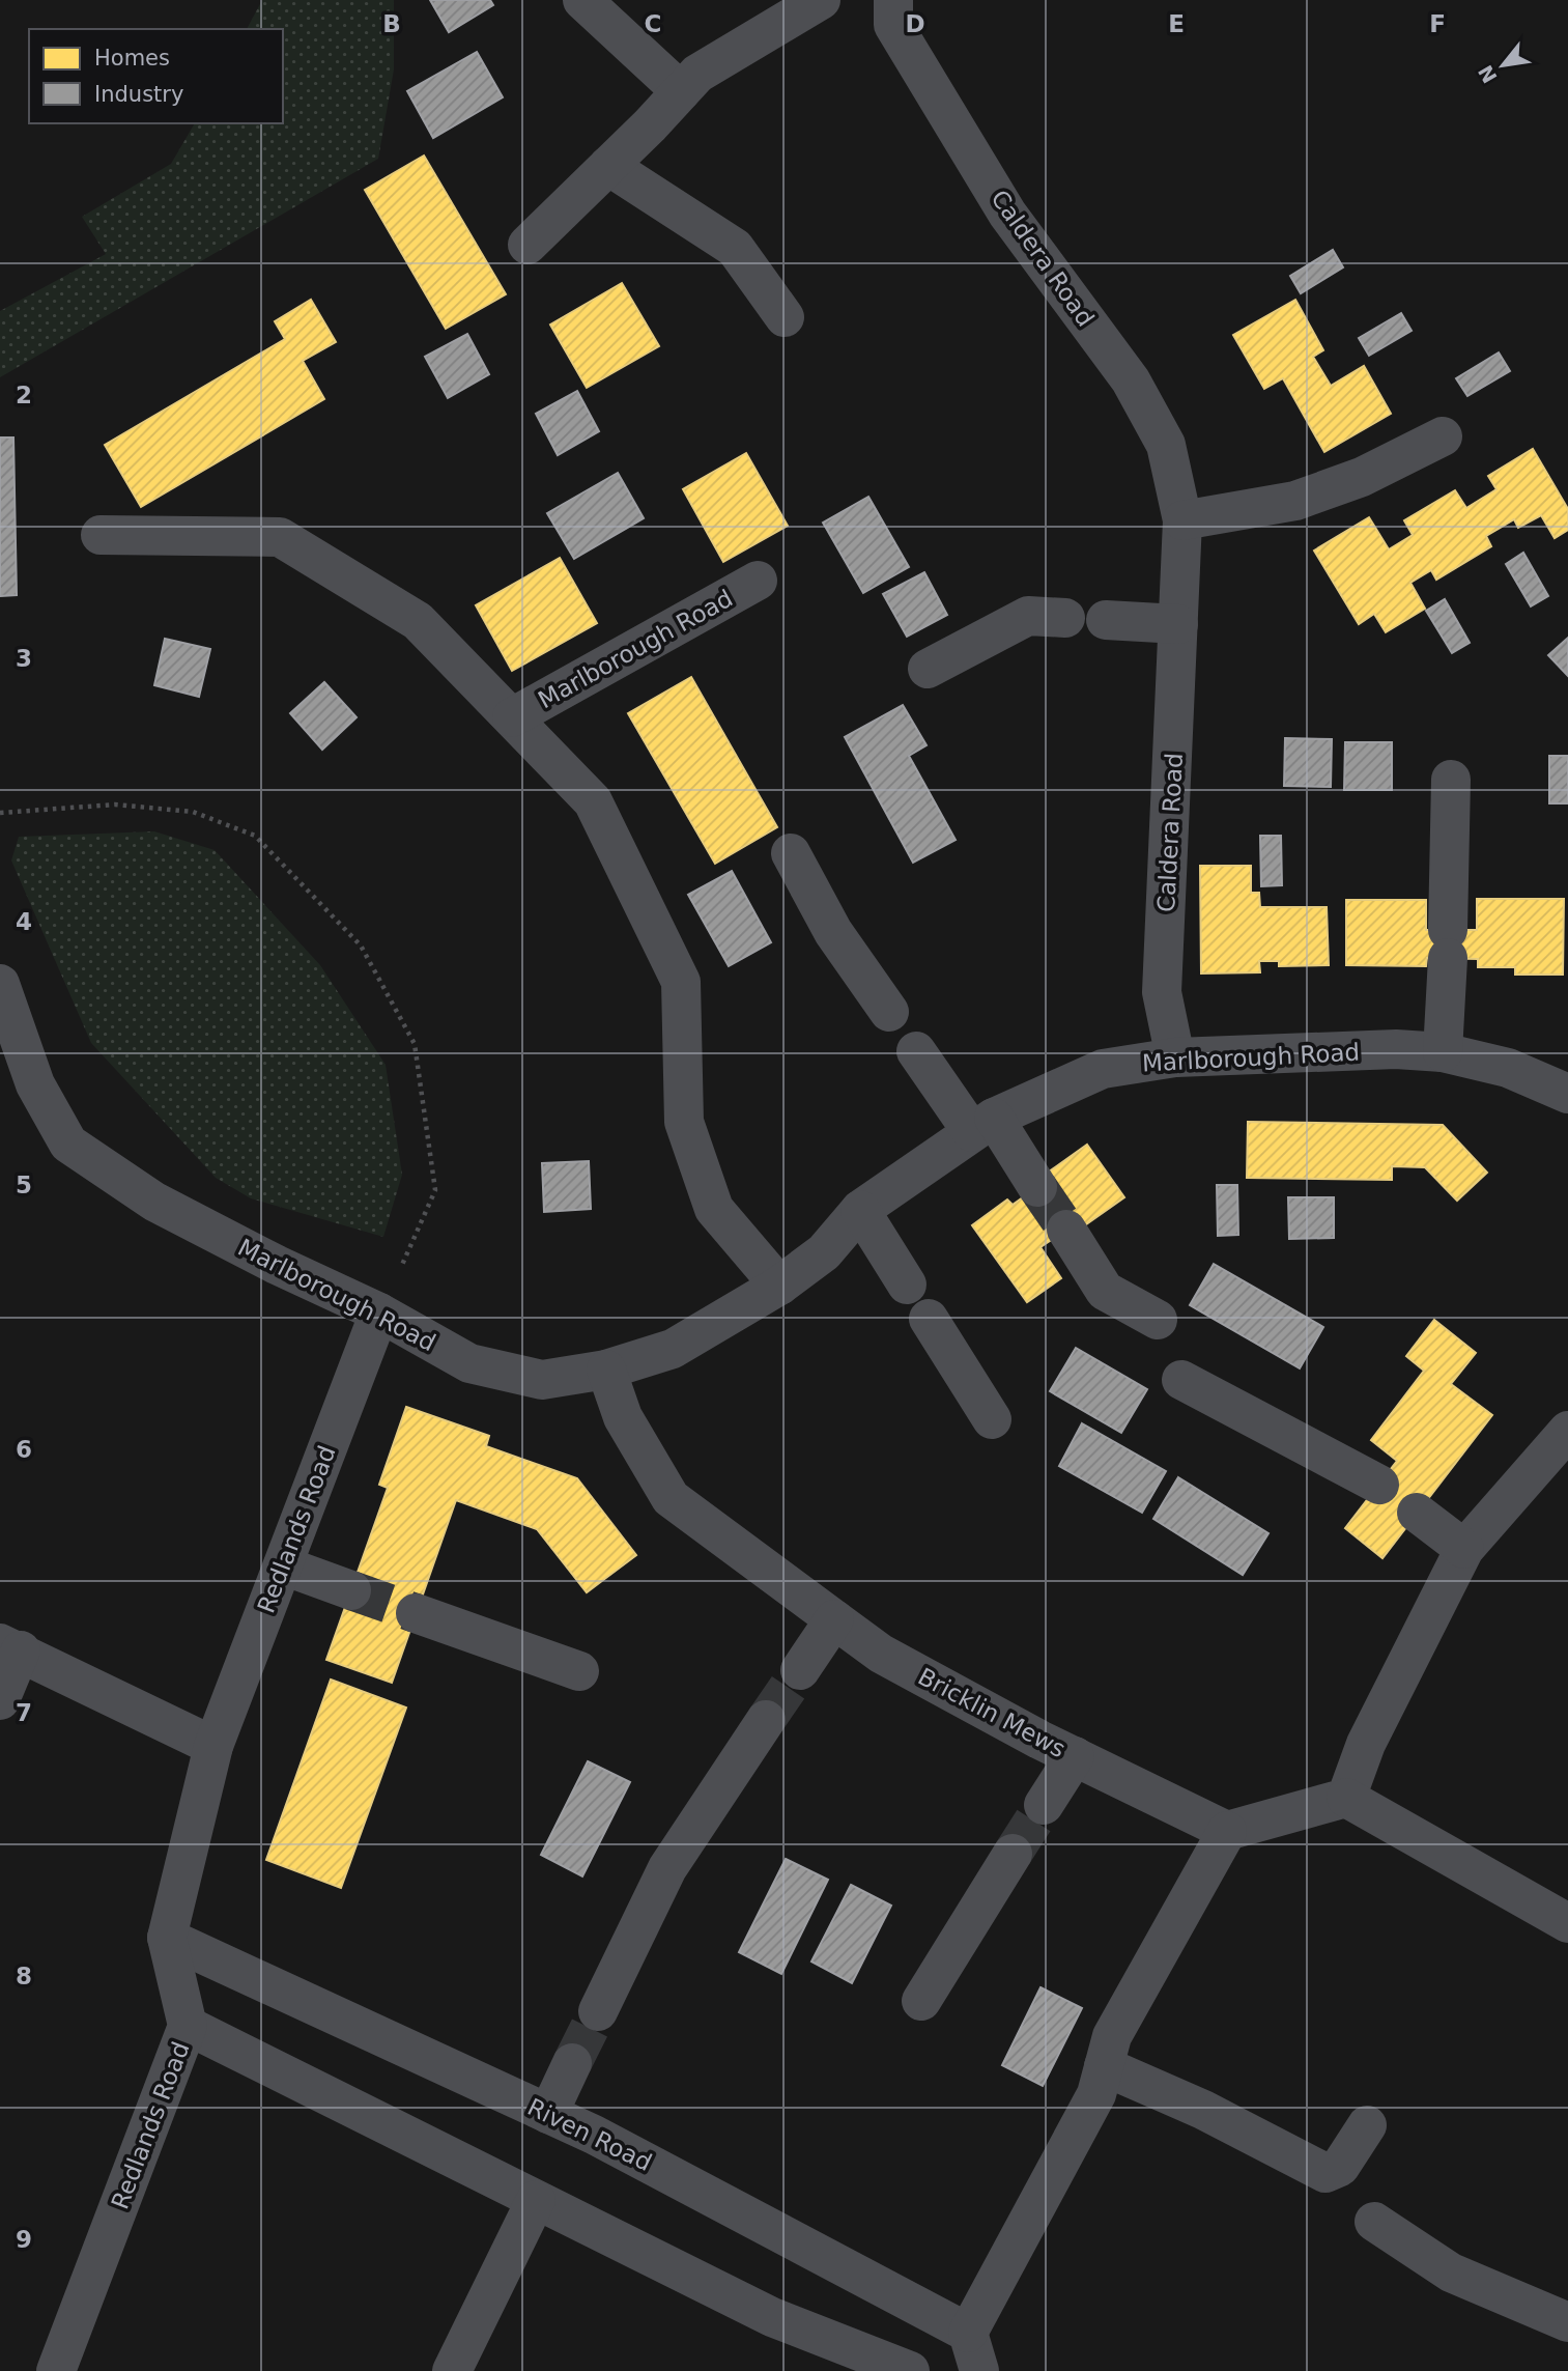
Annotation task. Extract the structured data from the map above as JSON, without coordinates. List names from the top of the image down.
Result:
{
  "streets": {
    "street": [
      "Caldera Road",
      "Marlborough Road",
      "Redlands Road",
      "Bricklin Mews",
      "Riven Road"
    ]
  },
  "crossings": [
    ["Caldera Road", "Marlborough Road"],
    ["Marlborough Road", "Redlands Road"],
    ["Marlborough Road", "Bricklin Mews"],
    ["Redlands Road", "Riven Road"]
  ],
  "legend": ["Homes", "Industry"],
  "north": "bottom left",
  "grid": {
    "columns": [
      "B",
      "C",
      "D",
      "E",
      "F"
    ],
    "rows": [
      "2",
      "3",
      "4",
      "5",
      "6",
      "7",
      "8",
      "9"
    ]
  }
}
